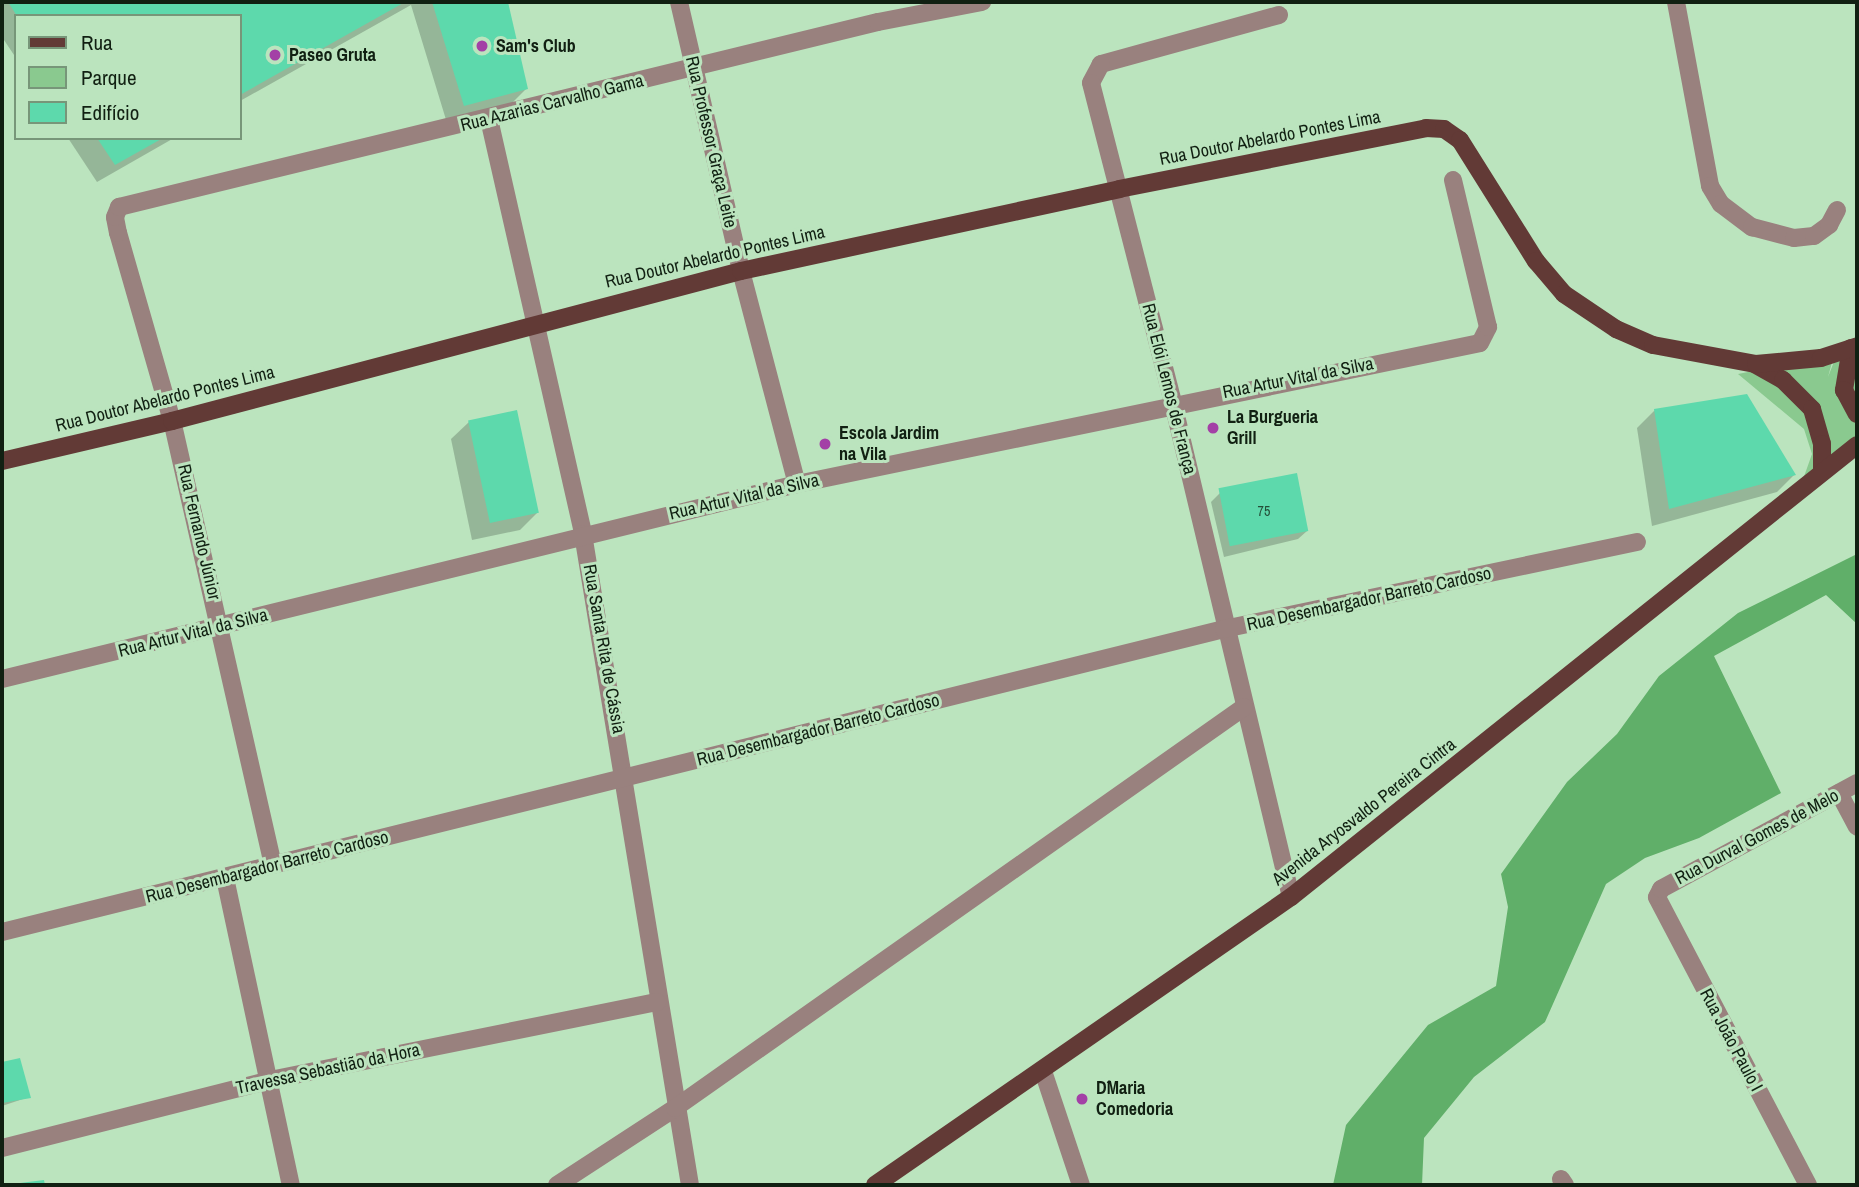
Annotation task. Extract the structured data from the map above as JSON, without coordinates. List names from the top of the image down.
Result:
{
  "streets": {
    "main road": ["Rua Doutor Abelardo Pontes Lima", "Avenida Aryosvaldo Pereira Cintra"],
    "street": [
      "Rua Azarias Carvalho Gama",
      "Rua Professor Graça Leite",
      "Rua Artur Vital da Silva",
      "Rua Elói Lemos de França",
      "Rua Fernando Júnior",
      "Rua Desembargador Barreto Cardoso",
      "Rua Santa Rita de Cássia",
      "Rua Durval Gomes de Melo",
      "Rua João Paulo I",
      "Travessa Sebastião da Hora"
    ]
  },
  "crossings": [
    ["Rua Azarias Carvalho Gama", "Rua Professor Graça Leite"],
    ["Rua Azarias Carvalho Gama", "Rua Fernando Júnior"],
    ["Rua Azarias Carvalho Gama", "Rua Santa Rita de Cássia"],
    ["Rua Doutor Abelardo Pontes Lima", "Rua Professor Graça Leite"],
    ["Rua Doutor Abelardo Pontes Lima", "Rua Elói Lemos de França"],
    ["Rua Doutor Abelardo Pontes Lima", "Rua Fernando Júnior"],
    ["Rua Doutor Abelardo Pontes Lima", "Rua Santa Rita de Cássia"],
    ["Rua Professor Graça Leite", "Rua Artur Vital da Silva"],
    ["Rua Artur Vital da Silva", "Rua Elói Lemos de França"],
    ["Rua Artur Vital da Silva", "Rua Fernando Júnior"],
    ["Rua Artur Vital da Silva", "Rua Santa Rita de Cássia"],
    ["Rua Elói Lemos de França", "Rua Desembargador Barreto Cardoso"],
    ["Rua Elói Lemos de França", "Avenida Aryosvaldo Pereira Cintra"],
    ["Rua Fernando Júnior", "Rua Desembargador Barreto Cardoso"],
    ["Rua Desembargador Barreto Cardoso", "Rua Santa Rita de Cássia"],
    ["Rua Santa Rita de Cássia", "Travessa Sebastião da Hora"],
    ["Rua Durval Gomes de Melo", "Rua João Paulo I"]
  ],
  "places": [
    "Sam's Club",
    "Paseo Gruta",
    "La Burgueria Grill",
    "Escola Jardim na Vila",
    "D´Maria Comedoria"
  ],
  "house_numbers": ["75"],
  "legend": ["Rua", "Parque", "Edifício"]
}
